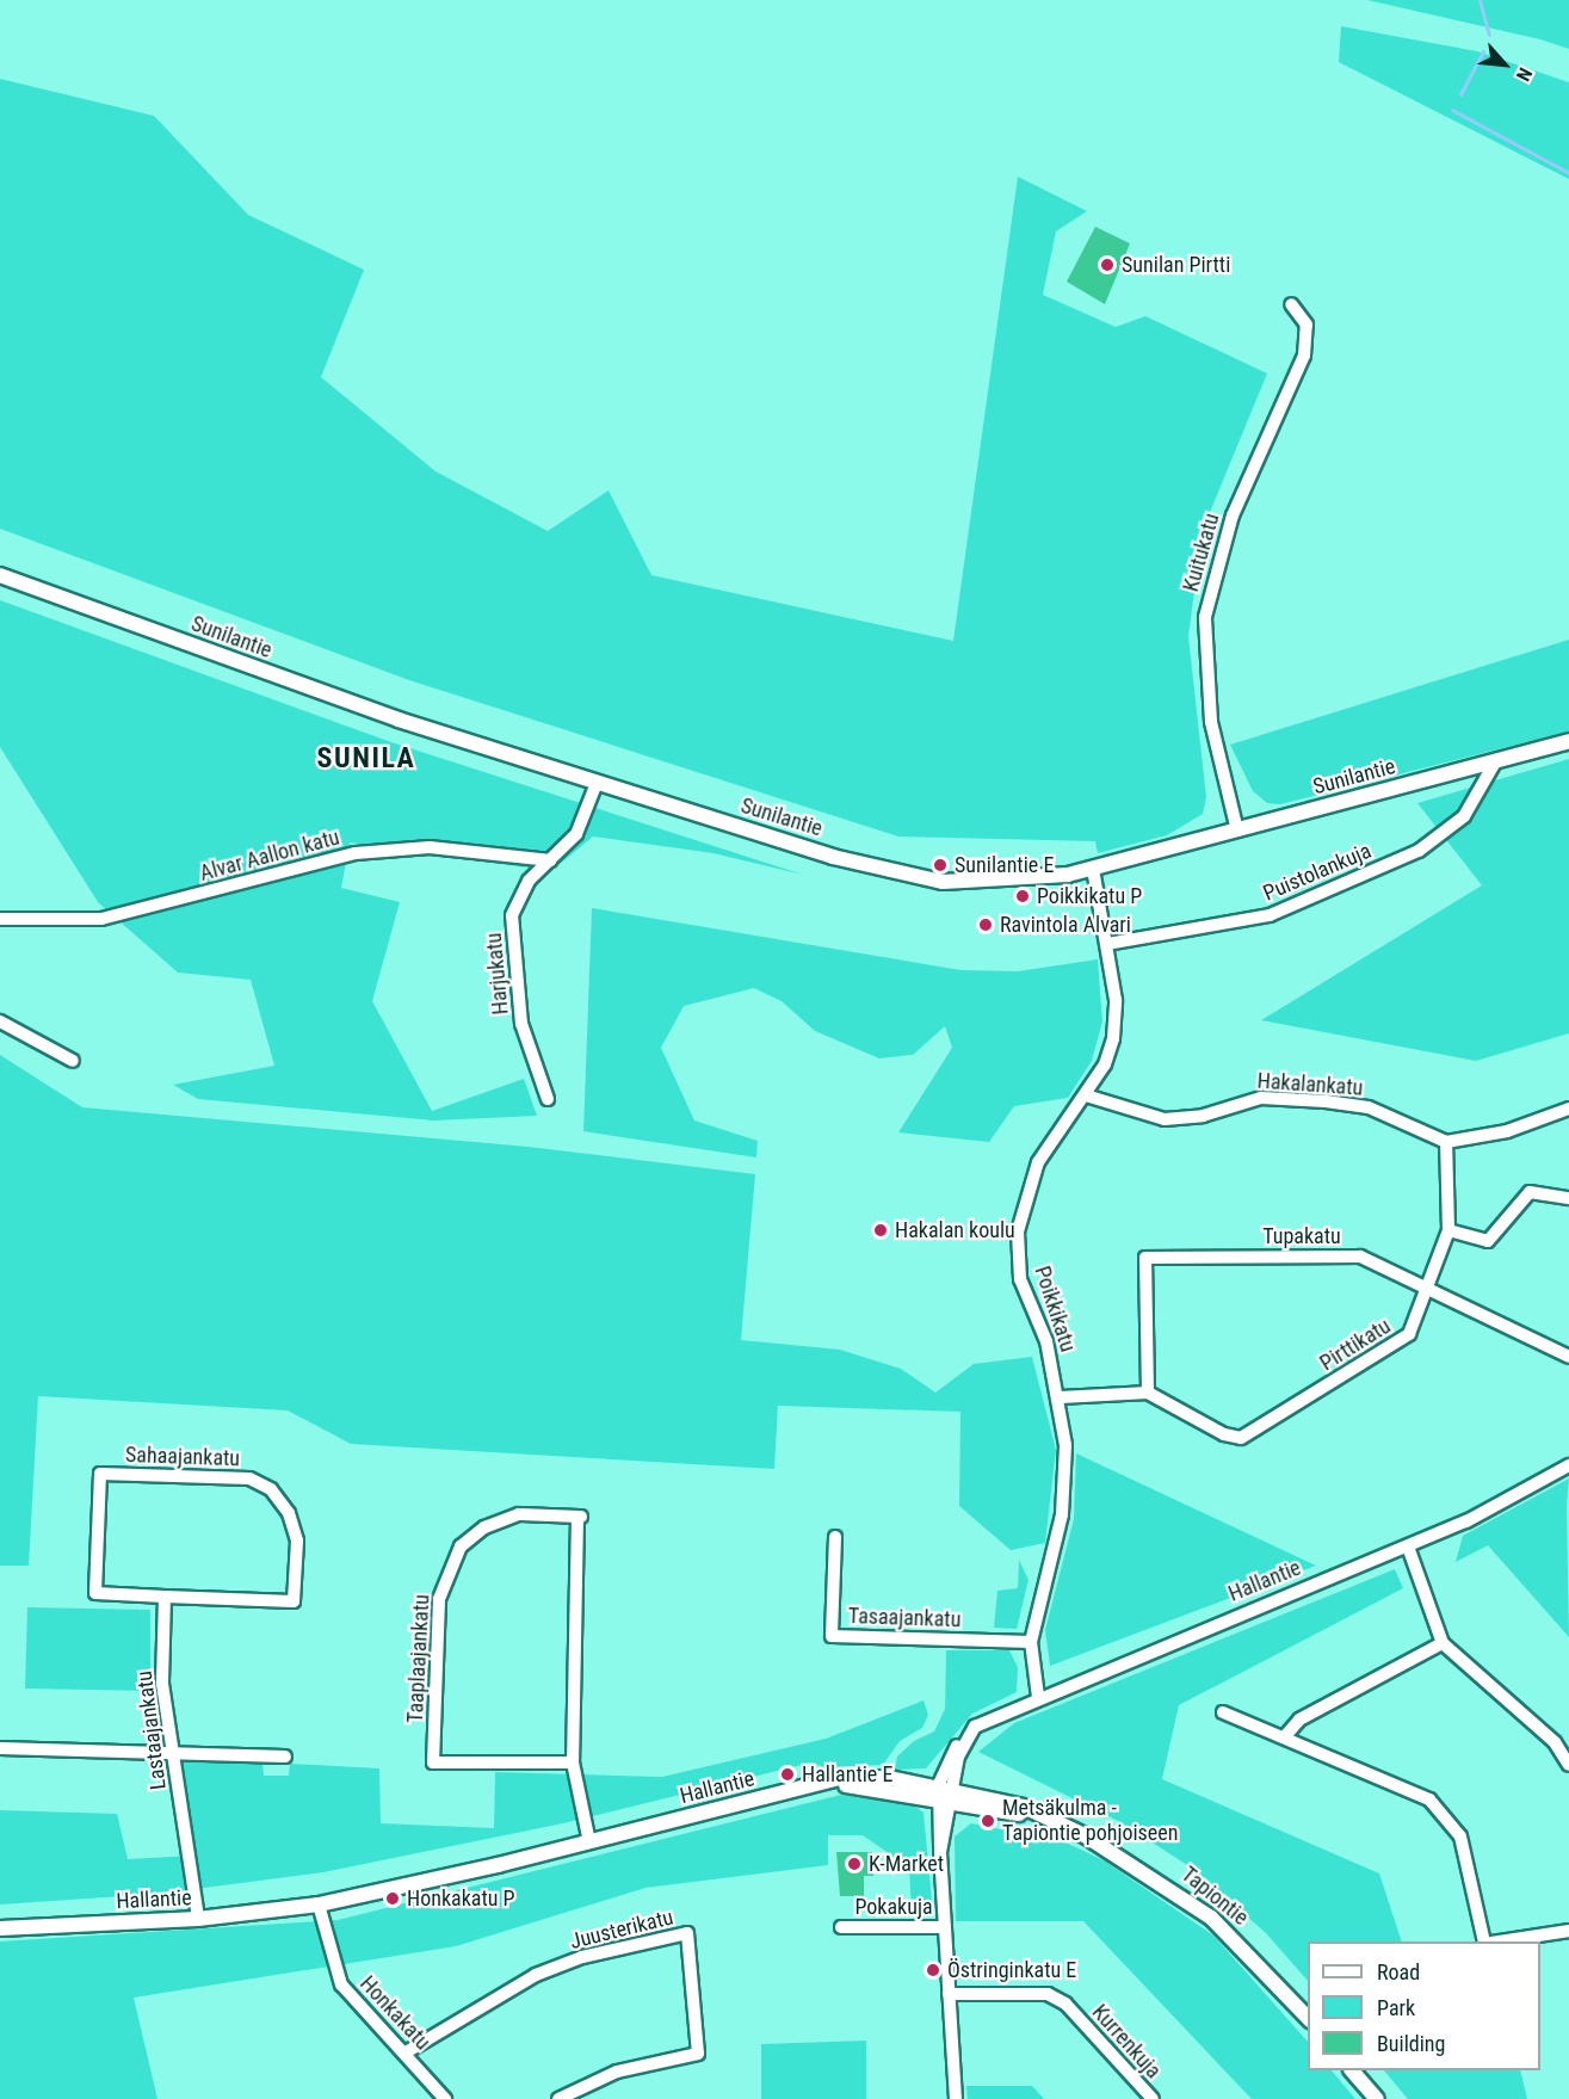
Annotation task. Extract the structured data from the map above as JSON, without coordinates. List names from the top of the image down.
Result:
{
  "streets": {
    "street": [
      "Kuitukatu",
      "Sunilantie",
      "Alvar Aallon katu",
      "Puistolankuja",
      "Harjukatu",
      "Hakalankatu",
      "Tupakatu",
      "Poikkikatu",
      "Pirttikatu",
      "Sahaajankatu",
      "Hallantie",
      "Tasaajankatu",
      "Taaplaajankatu",
      "Lastaajankatu",
      "Tapiontie",
      "Pokakuja",
      "Juusterikatu",
      "Honkakatu",
      "Kurrenkuja"
    ]
  },
  "crossings": [
    ["Kuitukatu", "Sunilantie"],
    ["Sunilantie", "Puistolankuja"],
    ["Sunilantie", "Harjukatu"],
    ["Sunilantie", "Poikkikatu"],
    ["Alvar Aallon katu", "Harjukatu"],
    ["Puistolankuja", "Poikkikatu"],
    ["Hakalankatu", "Poikkikatu"],
    ["Hakalankatu", "Pirttikatu"],
    ["Tupakatu", "Pirttikatu"],
    ["Poikkikatu", "Hallantie"],
    ["Poikkikatu", "Tasaajankatu"],
    ["Sahaajankatu", "Lastaajankatu"],
    ["Hallantie", "Taaplaajankatu"],
    ["Hallantie", "Lastaajankatu"],
    ["Hallantie", "Tapiontie"],
    ["Hallantie", "Pokakuja"],
    ["Hallantie", "Honkakatu"],
    ["Hallantie", "Kurrenkuja"],
    ["Juusterikatu", "Honkakatu"]
  ],
  "districts": ["SUNILA"],
  "places": [
    "Sunilan Pirtti",
    "Sunilantie E",
    "Poikkikatu P",
    "Ravintola Alvari",
    "Hakalan koulu",
    "Hallantie E",
    "Metsäkulma - Tapiontie pohjoiseen",
    "K-Market",
    "Honkakatu P",
    "Östringinkatu E"
  ],
  "legend": ["Road", "Park", "Building"],
  "north": "bottom right"
}
